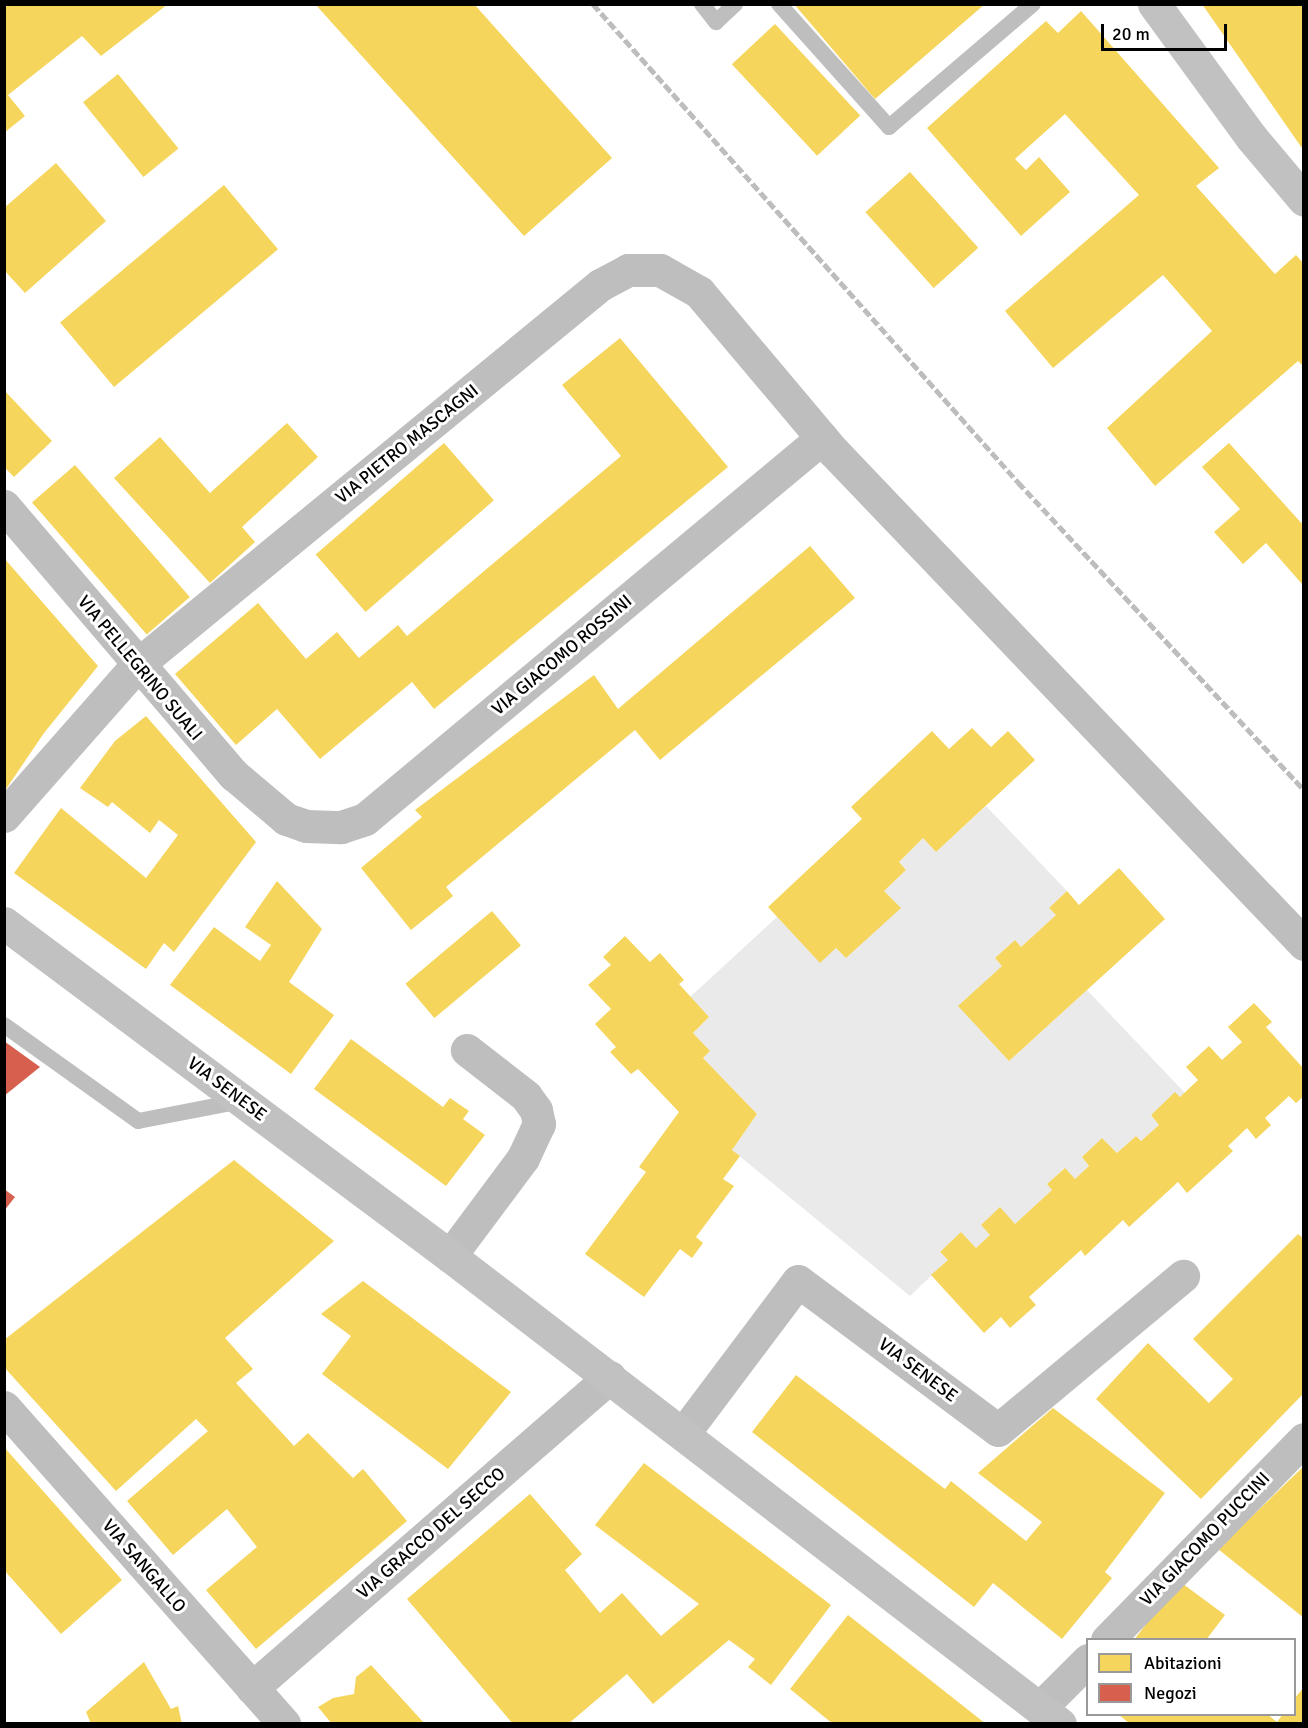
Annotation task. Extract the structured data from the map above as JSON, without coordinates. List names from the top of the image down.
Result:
{
  "streets": {
    "main road": ["VIA SENESE"],
    "street": [
      "VIA PIETRO MASCAGNI",
      "VIA GIACOMO ROSSINI",
      "VIA PELLEGRINO SUALI",
      "VIA GRACCO DEL SECCO",
      "VIA GIACOMO PUCCINI",
      "VIA SANGALLO"
    ]
  },
  "crossings": [
    ["VIA PIETRO MASCAGNI", "VIA GIACOMO ROSSINI"],
    ["VIA PIETRO MASCAGNI", "VIA PELLEGRINO SUALI"],
    ["VIA GIACOMO ROSSINI", "VIA PELLEGRINO SUALI"],
    ["VIA SENESE", "VIA GRACCO DEL SECCO"],
    ["VIA GRACCO DEL SECCO", "VIA SANGALLO"]
  ],
  "legend": ["Abitazioni", "Negozi"],
  "scale_bar": "20 m"
}
